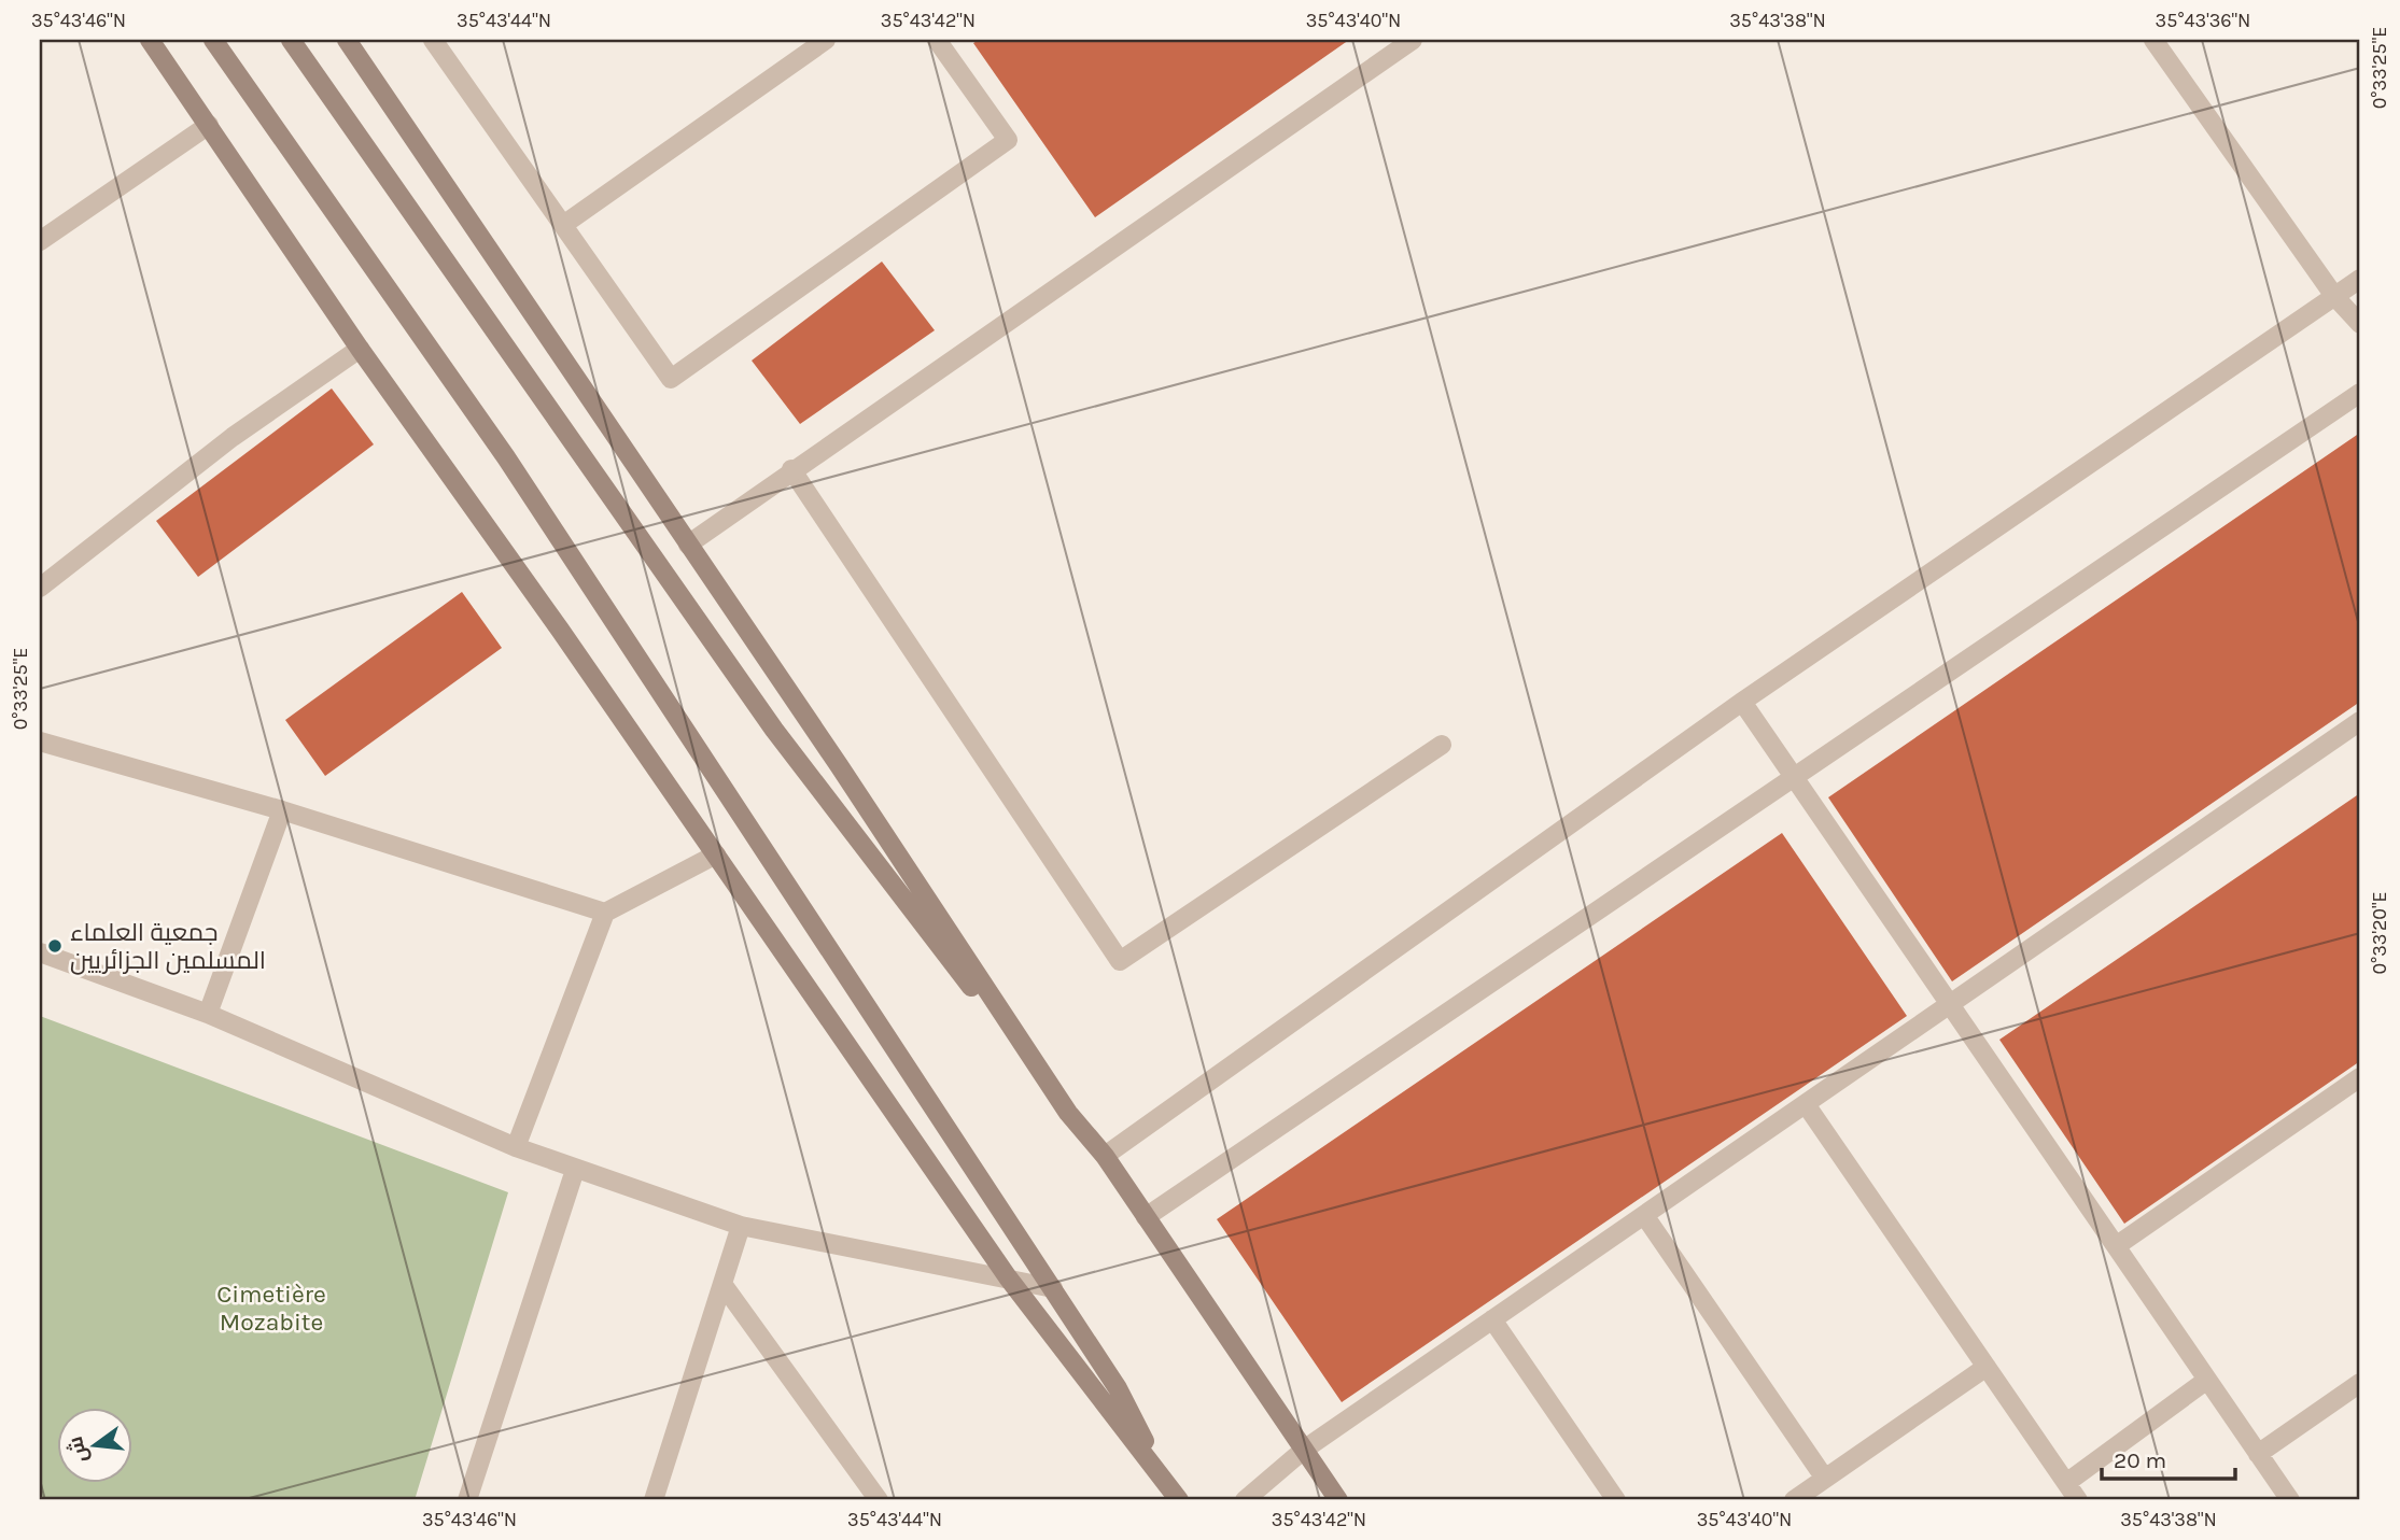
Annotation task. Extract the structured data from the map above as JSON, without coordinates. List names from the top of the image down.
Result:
{
  "parks": ["Cimetière Mozabite"],
  "places": ["جمعية العلماء المسلمين الجزائريين"],
  "scale_bar": "20 m",
  "north": "left",
  "coordinates": [
    "35°43'46\"N",
    "35°43'44\"N",
    "35°43'42\"N",
    "35°43'40\"N",
    "35°43'38\"N",
    "35°43'36\"N",
    "0°33'25\"E",
    "0°33'20\"E"
  ]
}
